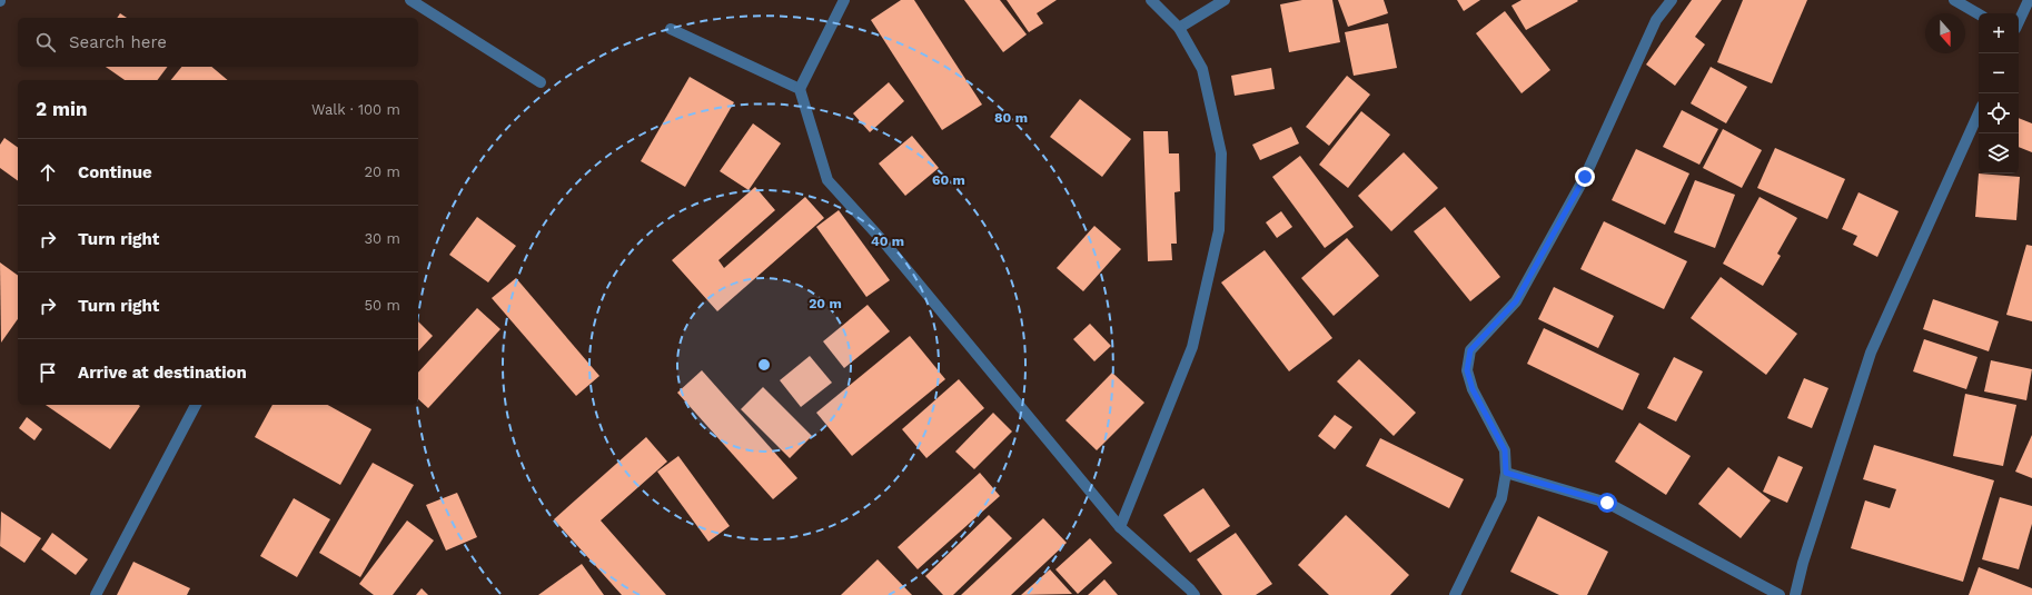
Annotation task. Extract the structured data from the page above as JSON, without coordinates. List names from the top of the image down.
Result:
{
  "north": "bottom",
  "page": {
    "map_buttons": ["+", "−"],
    "search": "Search here",
    "heading": ["2 min", "Walk · 100 m"],
    "list": [
      ["Continue", "20 m"],
      ["Turn right", "30 m"],
      ["Turn right", "50 m"],
      "Arrive at destination"
    ]
  },
  "rings": [
    "80 m",
    "60 m",
    "40 m",
    "20 m"
  ]
}
